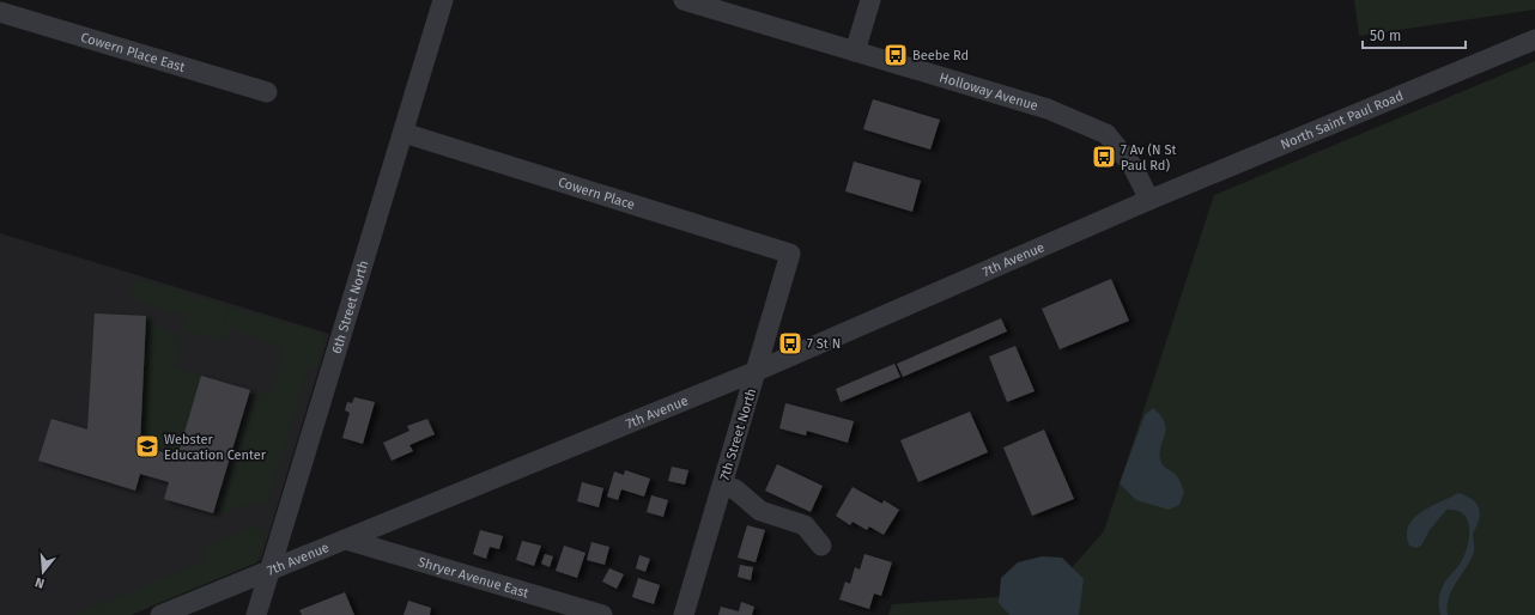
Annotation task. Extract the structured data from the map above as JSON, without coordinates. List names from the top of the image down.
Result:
{
  "streets": {
    "street": [
      "Cowern Place East",
      "Holloway Avenue",
      "North Saint Paul Road",
      "Cowern Place",
      "7th Avenue",
      "6th Street North",
      "7th Street North",
      "Shryer Avenue East"
    ]
  },
  "crossings": [
    ["Holloway Avenue", "North Saint Paul Road"],
    ["Holloway Avenue", "7th Avenue"],
    ["North Saint Paul Road", "7th Avenue"],
    ["Cowern Place", "6th Street North"],
    ["Cowern Place", "7th Street North"],
    ["7th Avenue", "6th Street North"],
    ["7th Avenue", "7th Street North"],
    ["7th Avenue", "Shryer Avenue East"]
  ],
  "places": {
    "bus stop": ["Beebe Rd", "7 Av (N St Paul Rd)", "7 St N"],
    "school or university": ["Webster Education Center"]
  },
  "scale_bar": "50 m",
  "north": "bottom"
}
